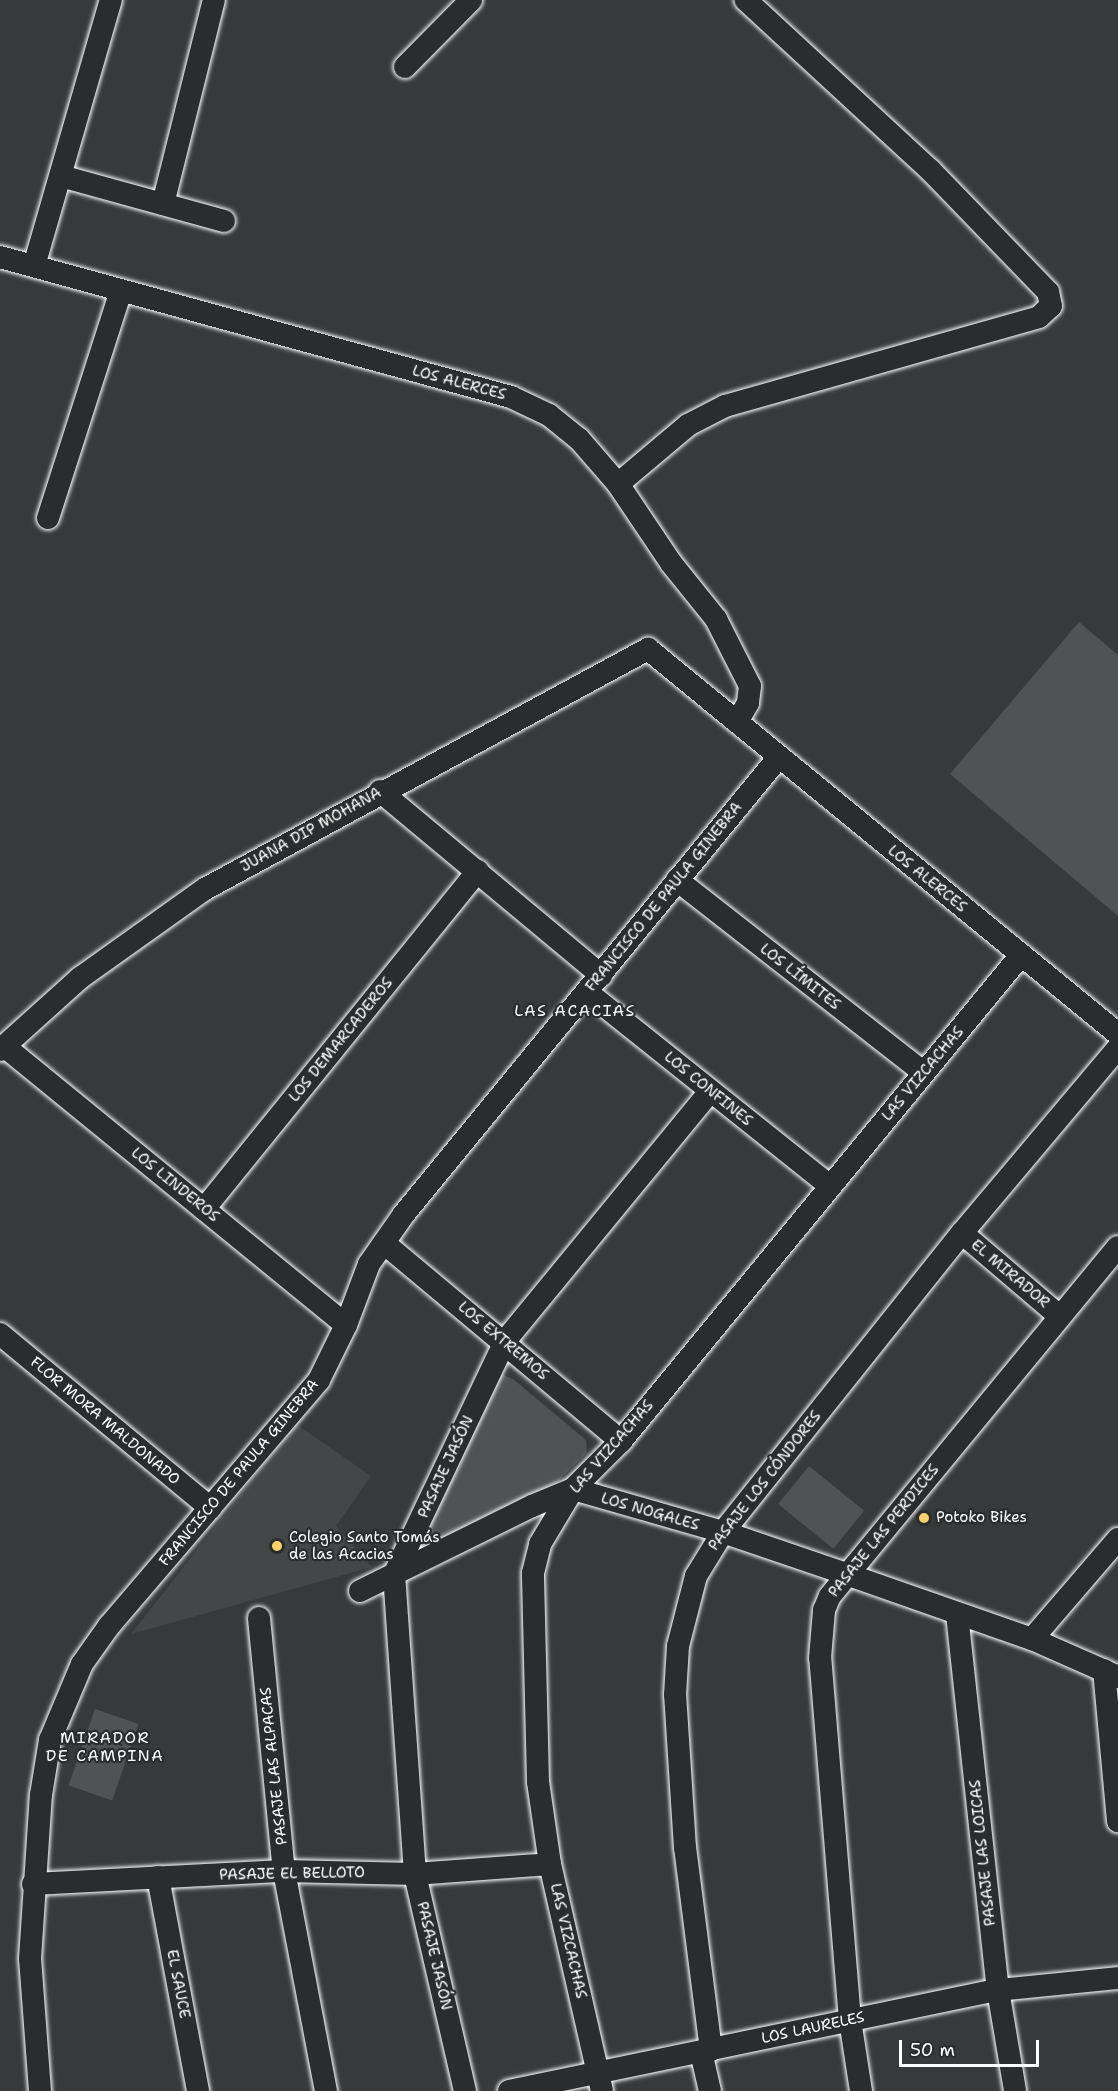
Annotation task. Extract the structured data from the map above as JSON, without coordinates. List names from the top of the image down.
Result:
{
  "streets": {
    "street": [
      "LOS ALERCES",
      "JUANA DIP MOHANA",
      "FRANCISCO DE PAULA GINEBRA",
      "LOS LÍMITES",
      "LOS DEMARCADEROS",
      "LAS VIZCACHAS",
      "LOS CONFINES",
      "LOS LINDEROS",
      "EL MIRADOR",
      "LOS EXTREMOS",
      "FLOR MORA MALDONADO",
      "PASAJE JASÓN",
      "PASAJE LOS CÓNDORES",
      "LOS NOGALES",
      "PASAJE LAS PERDICES",
      "PASAJE LAS ALPACAS",
      "PASAJE LAS LOICAS",
      "PASAJE EL BELLOTO",
      "EL SAUCE",
      "LOS LAURELES"
    ]
  },
  "crossings": [
    ["LOS ALERCES", "JUANA DIP MOHANA"],
    ["LOS ALERCES", "FRANCISCO DE PAULA GINEBRA"],
    ["LOS ALERCES", "LAS VIZCACHAS"],
    ["JUANA DIP MOHANA", "LOS CONFINES"],
    ["JUANA DIP MOHANA", "LOS LINDEROS"],
    ["FRANCISCO DE PAULA GINEBRA", "LOS LÍMITES"],
    ["FRANCISCO DE PAULA GINEBRA", "LOS CONFINES"],
    ["FRANCISCO DE PAULA GINEBRA", "LOS LINDEROS"],
    ["FRANCISCO DE PAULA GINEBRA", "LOS EXTREMOS"],
    ["FRANCISCO DE PAULA GINEBRA", "FLOR MORA MALDONADO"],
    ["FRANCISCO DE PAULA GINEBRA", "PASAJE EL BELLOTO"],
    ["LOS LÍMITES", "LAS VIZCACHAS"],
    ["LOS DEMARCADEROS", "LOS CONFINES"],
    ["LOS DEMARCADEROS", "LOS LINDEROS"],
    ["LAS VIZCACHAS", "LOS CONFINES"],
    ["LAS VIZCACHAS", "LOS EXTREMOS"],
    ["LAS VIZCACHAS", "LOS NOGALES"],
    ["LAS VIZCACHAS", "PASAJE EL BELLOTO"],
    ["LAS VIZCACHAS", "LOS LAURELES"],
    ["LOS CONFINES", "PASAJE JASÓN"],
    ["EL MIRADOR", "PASAJE LOS CÓNDORES"],
    ["EL MIRADOR", "PASAJE LAS PERDICES"],
    ["LOS EXTREMOS", "PASAJE JASÓN"],
    ["PASAJE JASÓN", "PASAJE EL BELLOTO"],
    ["PASAJE LOS CÓNDORES", "LOS NOGALES"],
    ["PASAJE LOS CÓNDORES", "LOS LAURELES"],
    ["LOS NOGALES", "PASAJE LAS PERDICES"],
    ["LOS NOGALES", "PASAJE LAS LOICAS"],
    ["PASAJE LAS PERDICES", "LOS LAURELES"],
    ["PASAJE LAS ALPACAS", "PASAJE EL BELLOTO"],
    ["PASAJE LAS LOICAS", "LOS LAURELES"],
    ["PASAJE EL BELLOTO", "EL SAUCE"]
  ],
  "districts": ["LAS ACACIAS", "MIRADOR DE CAMPINA"],
  "places": ["Potoko Bikes", "Colegio Santo Tomás de las Acacias"],
  "scale_bar": "50 m"
}
